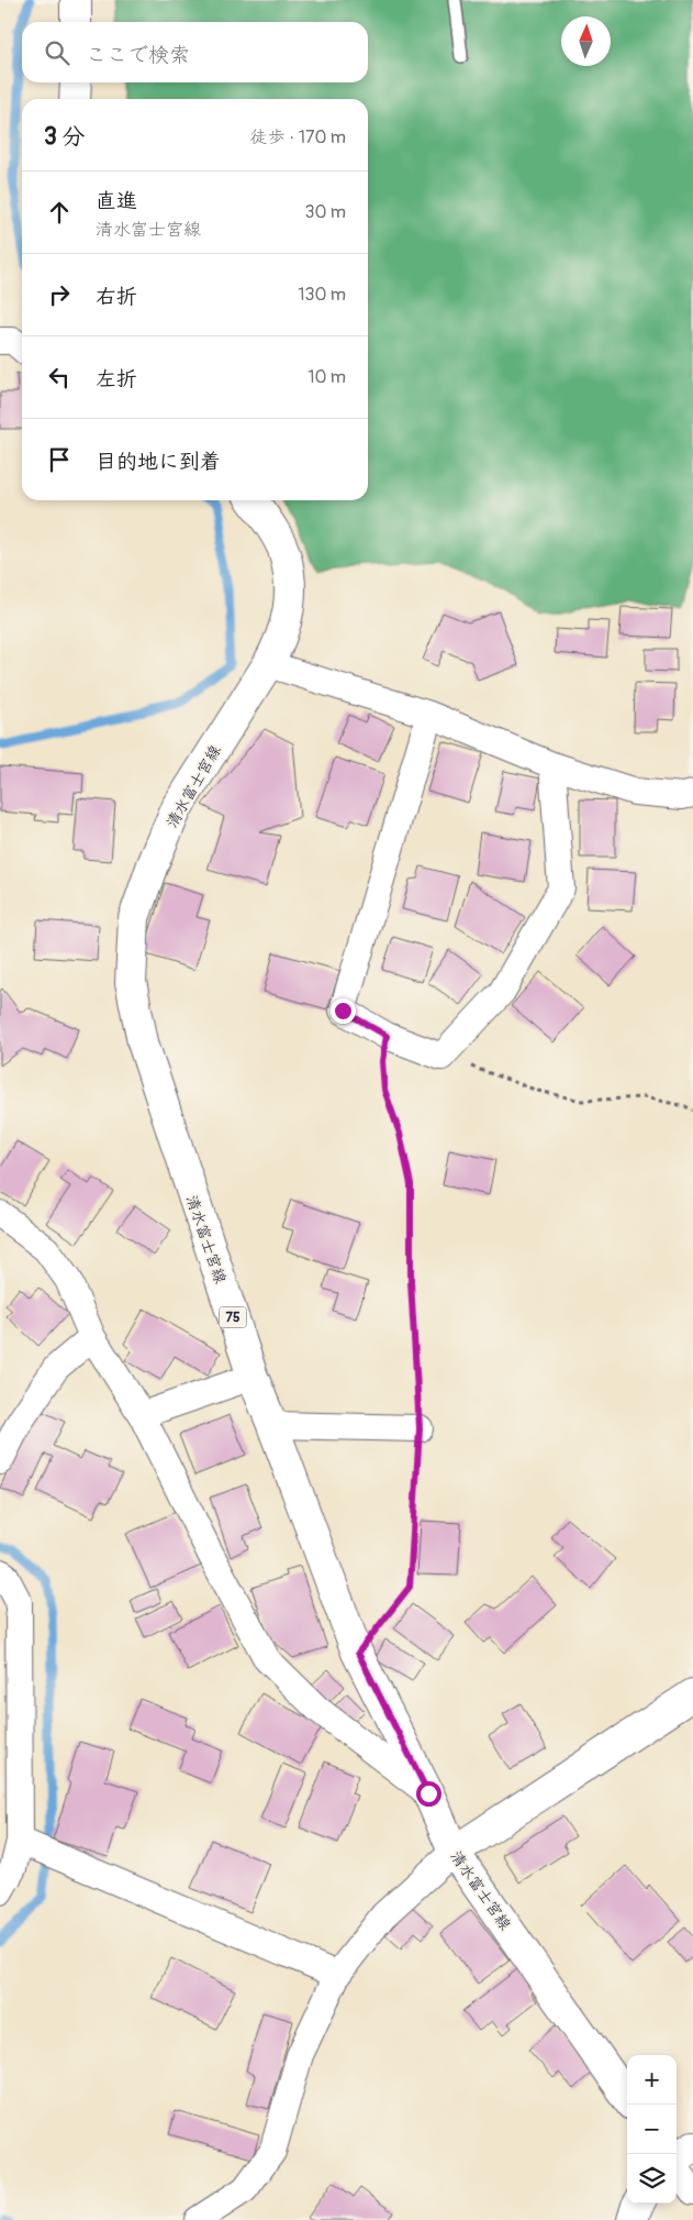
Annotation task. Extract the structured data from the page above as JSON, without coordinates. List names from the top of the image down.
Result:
{
  "streets": {
    "main road": ["清水富士宮線", "75"]
  },
  "north": "top",
  "page": {
    "search": "ここで検索",
    "heading": ["3 分", "徒歩 · 170 m"],
    "list": [
      ["直進", "清水富士宮線", "30 m"],
      ["右折", "130 m"],
      ["左折", "10 m"],
      "目的地に到着"
    ],
    "map_buttons": ["+", "−"]
  }
}
